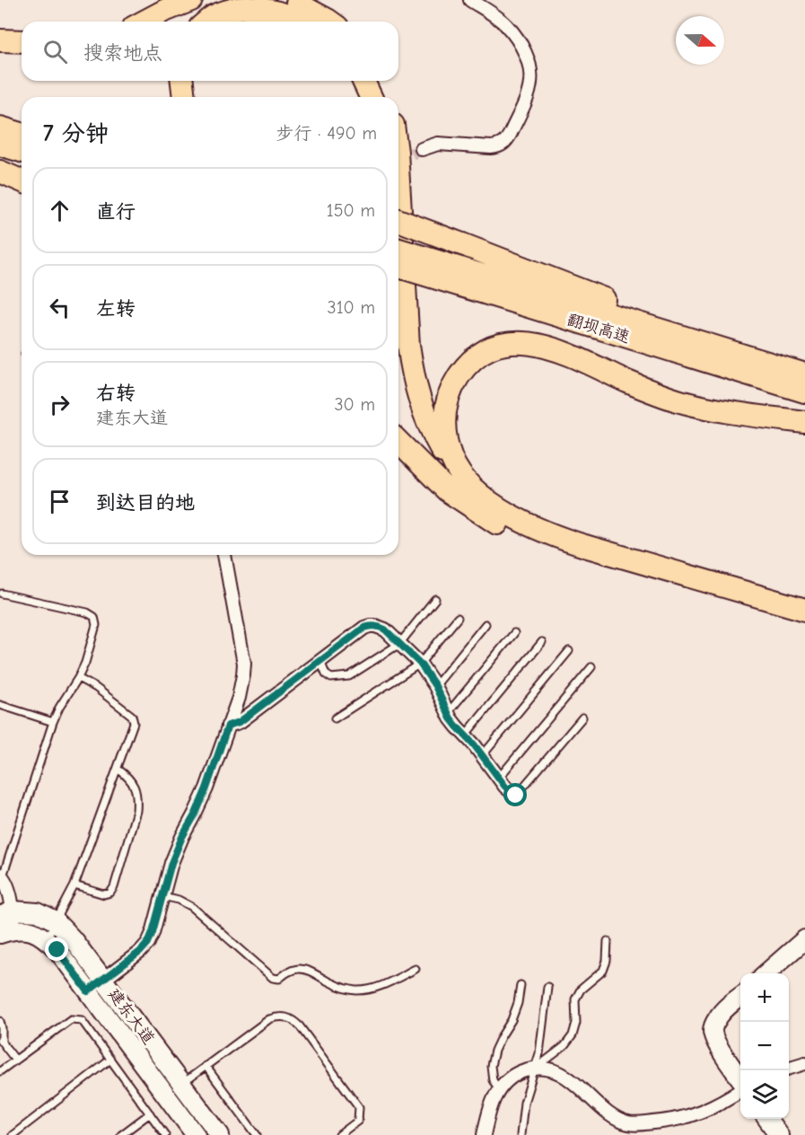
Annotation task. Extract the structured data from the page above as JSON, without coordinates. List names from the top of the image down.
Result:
{
  "streets": {
    "highway": ["翻坝高速"],
    "street": ["建东大道"]
  },
  "north": "right",
  "page": {
    "search": "搜索地点",
    "heading": ["7 分钟", "步行 · 490 m"],
    "list": [
      ["直行", "150 m"],
      ["左转", "310 m"],
      ["右转", "建东大道", "30 m"],
      "到达目的地"
    ],
    "map_buttons": ["+", "−"]
  }
}
